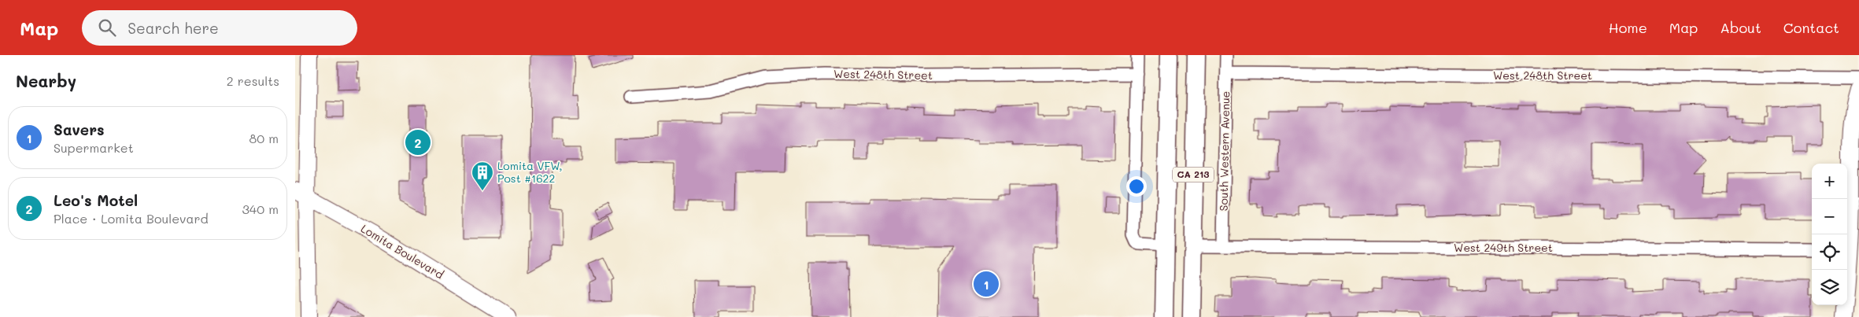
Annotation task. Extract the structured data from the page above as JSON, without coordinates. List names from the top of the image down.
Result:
{
  "streets": {
    "main road": ["CA 213"],
    "street": [
      "West 248th Street",
      "South Western Avenue",
      "West 249th Street",
      "Lomita Boulevard"
    ]
  },
  "crossings": [
    ["West 248th Street", "South Western Avenue"],
    ["South Western Avenue", "West 249th Street"],
    ["CA 213", "West 249th Street"]
  ],
  "places": {
    "building": ["Lomita VFW, Post #1622"]
  },
  "page": {
    "header": "Map",
    "search": "Search here",
    "nav": [
      "Home",
      "Map",
      "About",
      "Contact"
    ],
    "heading": ["Nearby", "2 results"],
    "list": [
      {
        "mark": "1",
        "name": "Savers",
        "note": "Supermarket",
        "value": "80 m"
      },
      {
        "mark": "2",
        "name": "Leo's Motel",
        "note": "Place · Lomita Boulevard",
        "value": "340 m"
      }
    ],
    "pins": ["2", "1"],
    "map_buttons": ["+", "−"]
  }
}
